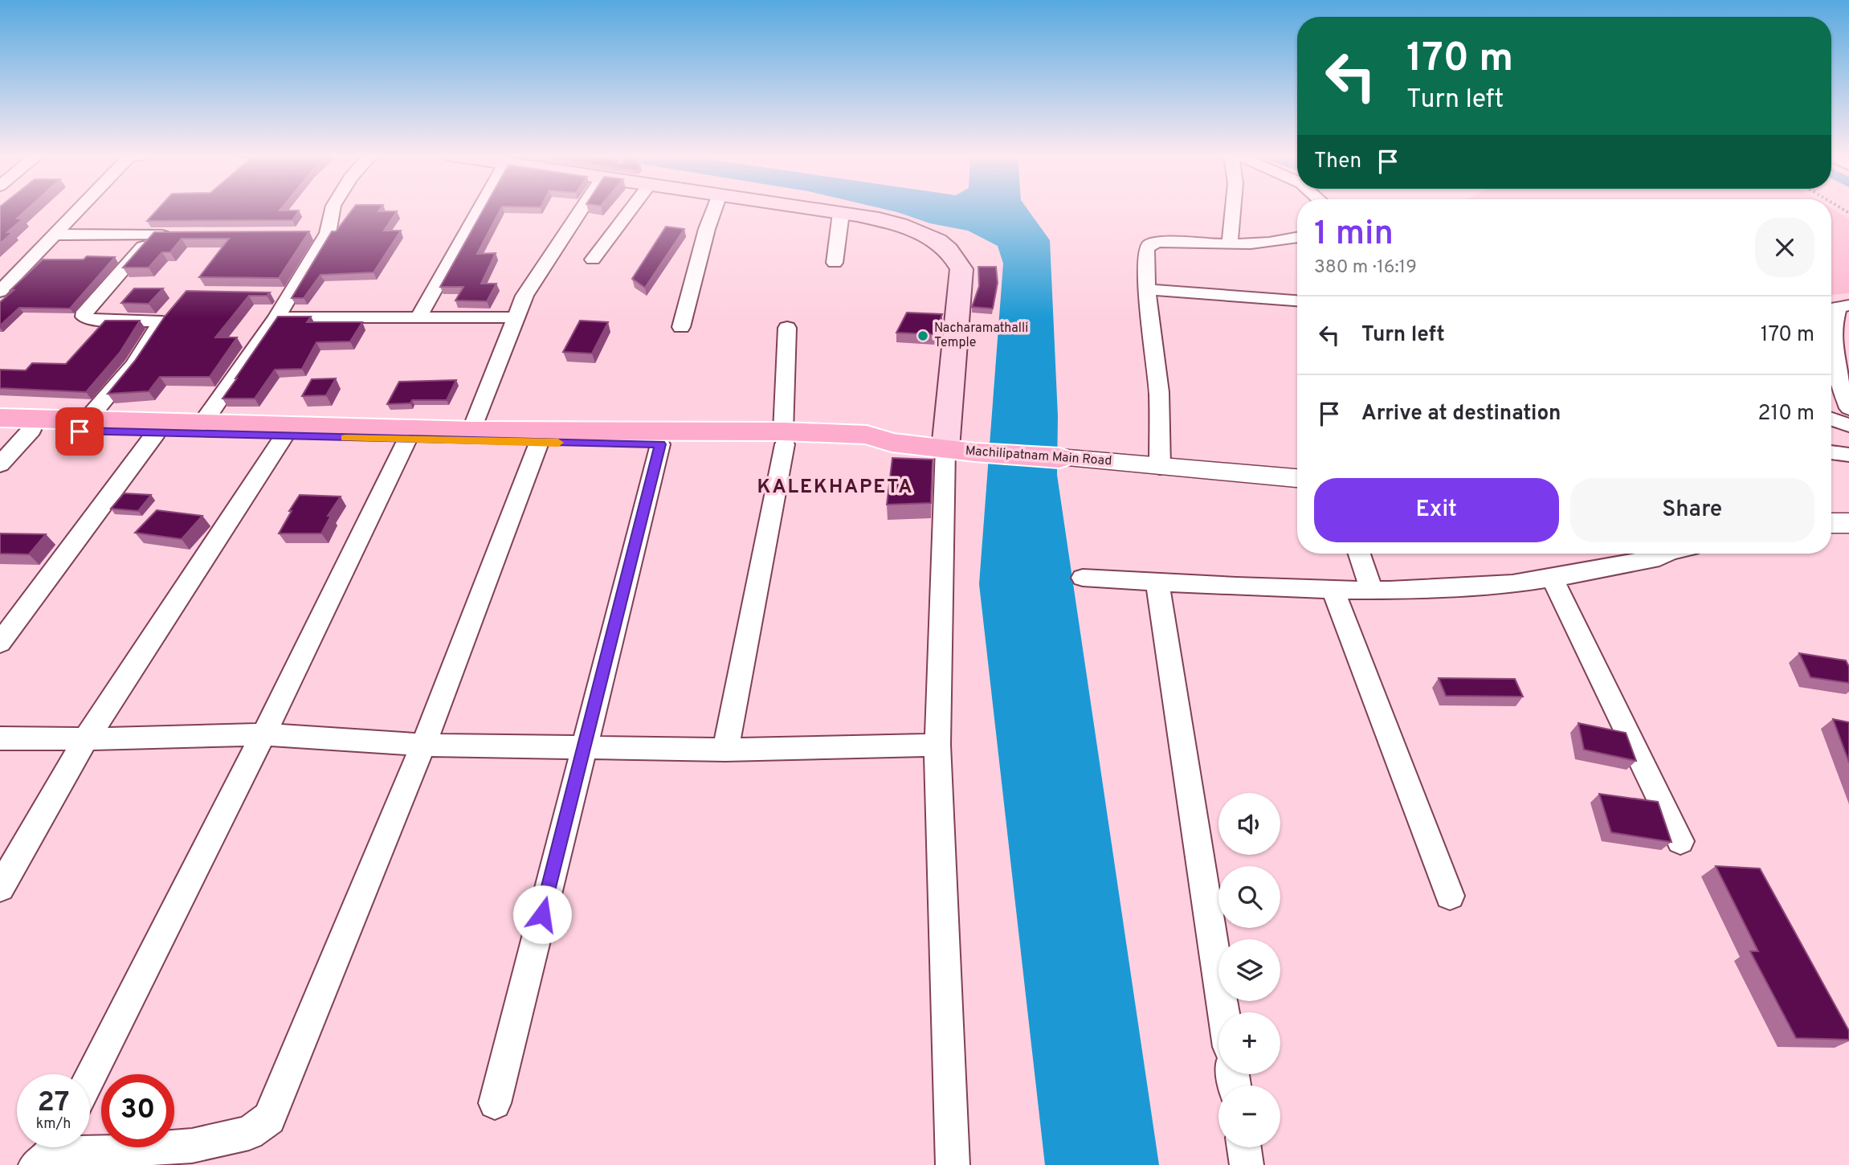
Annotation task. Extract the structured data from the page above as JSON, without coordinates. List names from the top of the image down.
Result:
{
  "streets": {
    "main road": ["Machilipatnam Main Road"]
  },
  "districts": ["KALEKHAPETA"],
  "places": ["Nacharamathalli Temple"],
  "page": {
    "turn": ["170 m", "Turn left"],
    "then": "Then",
    "heading": ["1 min", "380 m · 16:19"],
    "list": [
      {
        "name": "Turn left",
        "value": "170 m"
      },
      {
        "name": "Arrive at destination",
        "value": "210 m"
      }
    ],
    "buttons": ["Exit", "Share"],
    "map_buttons": ["+", "−"],
    "speed": "27 km/h",
    "limit": "30"
  }
}
